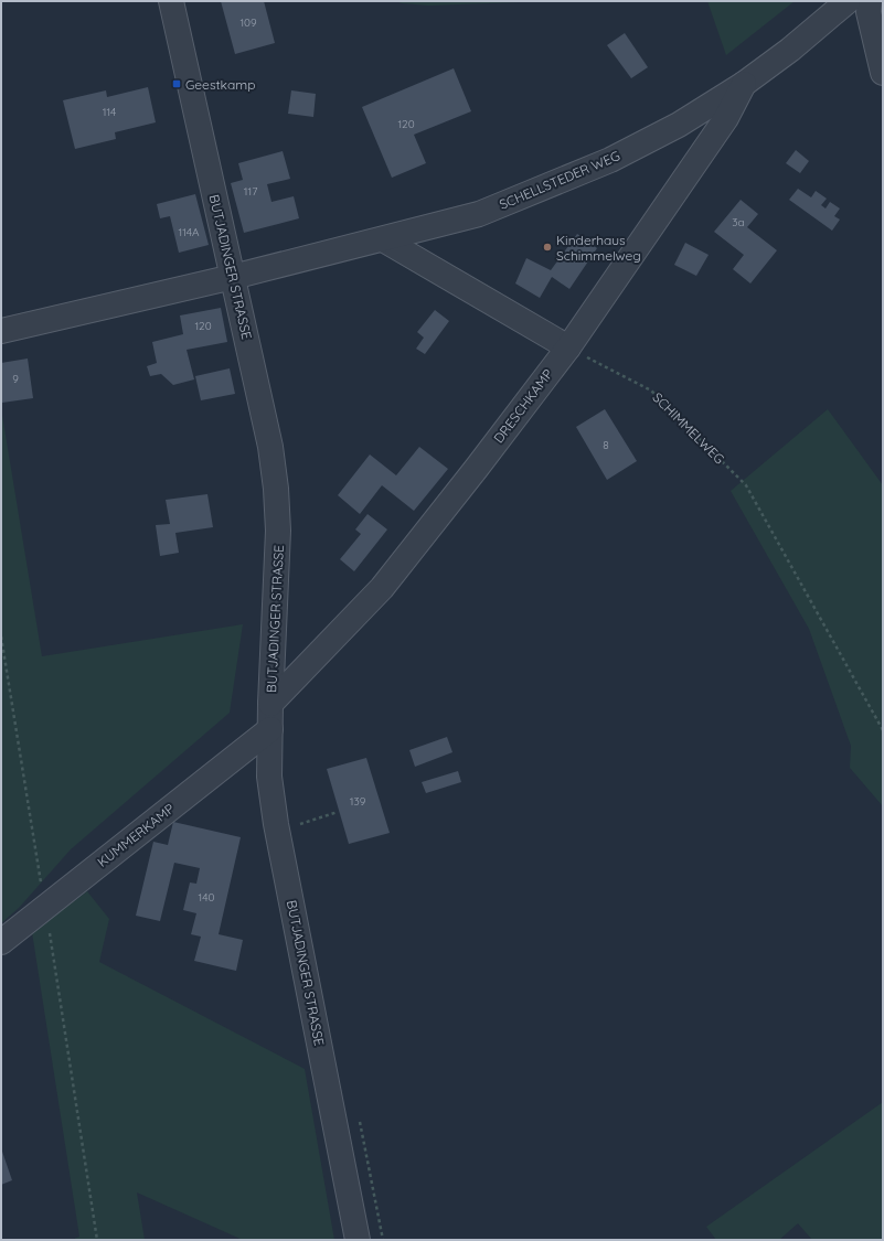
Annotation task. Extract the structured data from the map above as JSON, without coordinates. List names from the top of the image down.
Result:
{
  "streets": {
    "street": [
      "SCHELLSTEDER WEG",
      "BUTJADINGER STRASSE",
      "DRESCHKAMP",
      "KUMMERKAMP"
    ],
    "path": ["SCHIMMELWEG"]
  },
  "crossings": [
    ["SCHELLSTEDER WEG", "BUTJADINGER STRASSE"],
    ["SCHELLSTEDER WEG", "DRESCHKAMP"],
    ["BUTJADINGER STRASSE", "DRESCHKAMP"],
    ["BUTJADINGER STRASSE", "KUMMERKAMP"],
    ["DRESCHKAMP", "SCHIMMELWEG"]
  ],
  "places": {
    "transit": ["Geestkamp"],
    "other": ["Kinderhaus Schimmelweg"]
  },
  "house_numbers": [
    "109",
    "114",
    "120",
    "117",
    "3a",
    "114A",
    "120",
    "9",
    "8",
    "139",
    "140"
  ]
}
